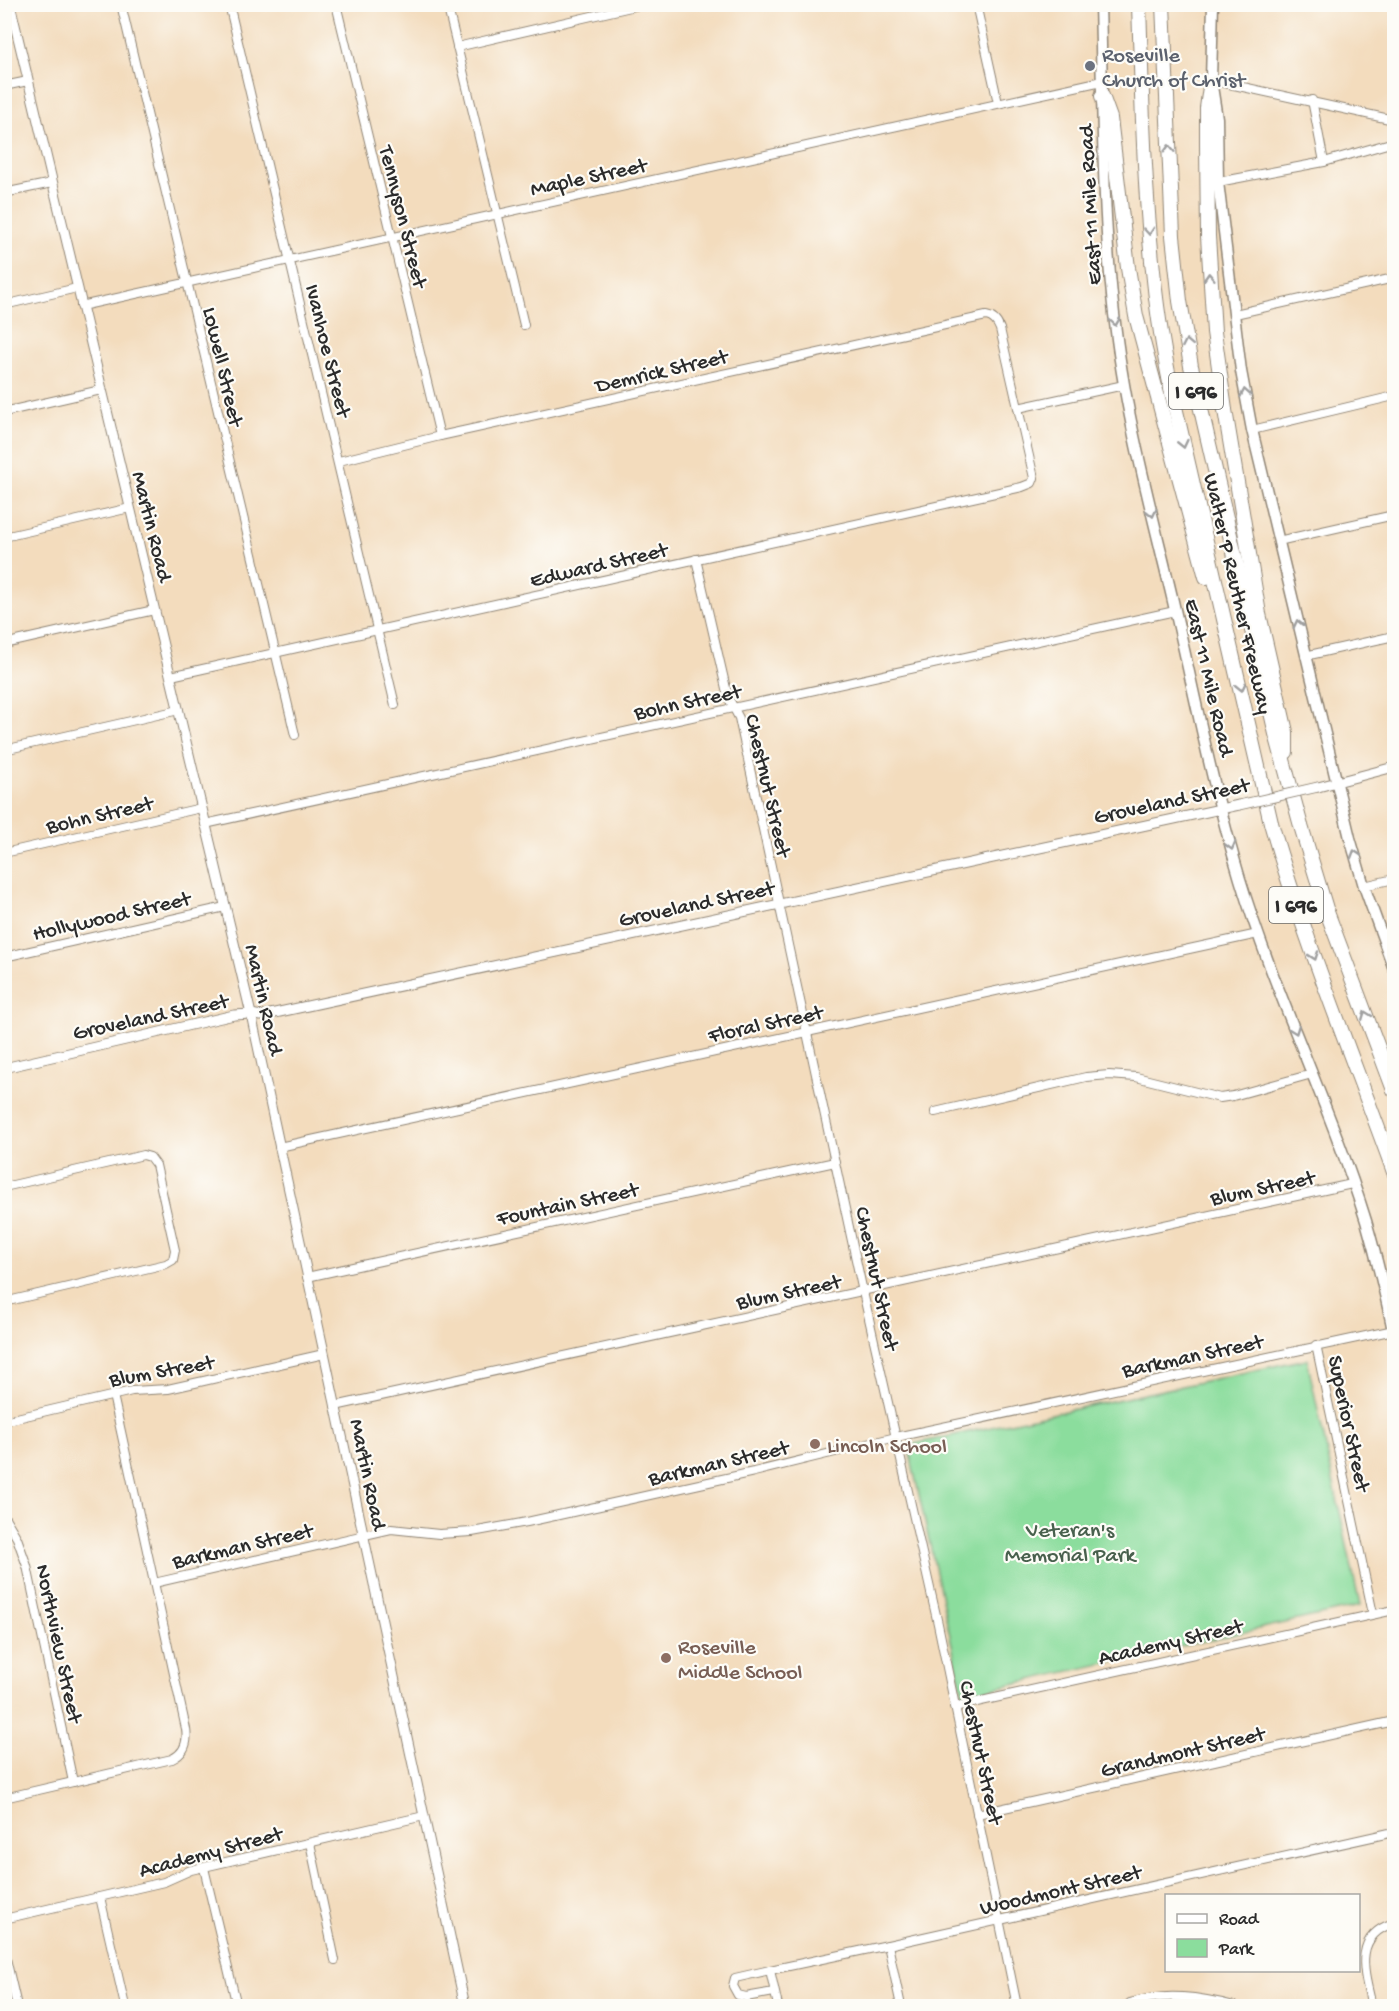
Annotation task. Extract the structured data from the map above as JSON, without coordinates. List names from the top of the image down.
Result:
{
  "streets": {
    "highway": ["I 696", "Walter P Reuther Freeway"],
    "main road": ["East 11 Mile Road"],
    "street": [
      "Maple Street",
      "Tennyson Street",
      "Ivanhoe Street",
      "Lowell Street",
      "Demrick Street",
      "Martin Road",
      "Edward Street",
      "Bohn Street",
      "Chestnut Street",
      "Groveland Street",
      "Hollywood Street",
      "Floral Street",
      "Blum Street",
      "Fountain Street",
      "Barkman Street",
      "Superior Street",
      "Academy Street",
      "Northview Street",
      "Grandmont Street",
      "Woodmont Street"
    ]
  },
  "crossings": [
    ["Maple Street", "East 11 Mile Road"],
    ["Maple Street", "Tennyson Street"],
    ["Maple Street", "Ivanhoe Street"],
    ["Maple Street", "Lowell Street"],
    ["Maple Street", "Martin Road"],
    ["East 11 Mile Road", "Bohn Street"],
    ["East 11 Mile Road", "Groveland Street"],
    ["East 11 Mile Road", "Floral Street"],
    ["East 11 Mile Road", "Blum Street"],
    ["East 11 Mile Road", "Barkman Street"],
    ["Tennyson Street", "Demrick Street"],
    ["Ivanhoe Street", "Demrick Street"],
    ["Ivanhoe Street", "Edward Street"],
    ["Lowell Street", "Edward Street"],
    ["Demrick Street", "Edward Street"],
    ["Martin Road", "Edward Street"],
    ["Martin Road", "Bohn Street"],
    ["Martin Road", "Groveland Street"],
    ["Martin Road", "Hollywood Street"],
    ["Martin Road", "Floral Street"],
    ["Martin Road", "Blum Street"],
    ["Martin Road", "Fountain Street"],
    ["Martin Road", "Barkman Street"],
    ["Martin Road", "Academy Street"],
    ["Edward Street", "Chestnut Street"],
    ["Bohn Street", "Chestnut Street"],
    ["Chestnut Street", "Groveland Street"],
    ["Chestnut Street", "Floral Street"],
    ["Chestnut Street", "Blum Street"],
    ["Chestnut Street", "Fountain Street"],
    ["Chestnut Street", "Barkman Street"],
    ["Chestnut Street", "Academy Street"],
    ["Chestnut Street", "Grandmont Street"],
    ["Chestnut Street", "Woodmont Street"],
    ["Barkman Street", "Superior Street"],
    ["Superior Street", "Academy Street"]
  ],
  "one_way": ["East 11 Mile Road"],
  "parks": ["Veteran's Memorial Park"],
  "places": ["Roseville Church of Christ", "Lincoln School", "Roseville Middle School"],
  "legend": ["Road", "Park"]
}
